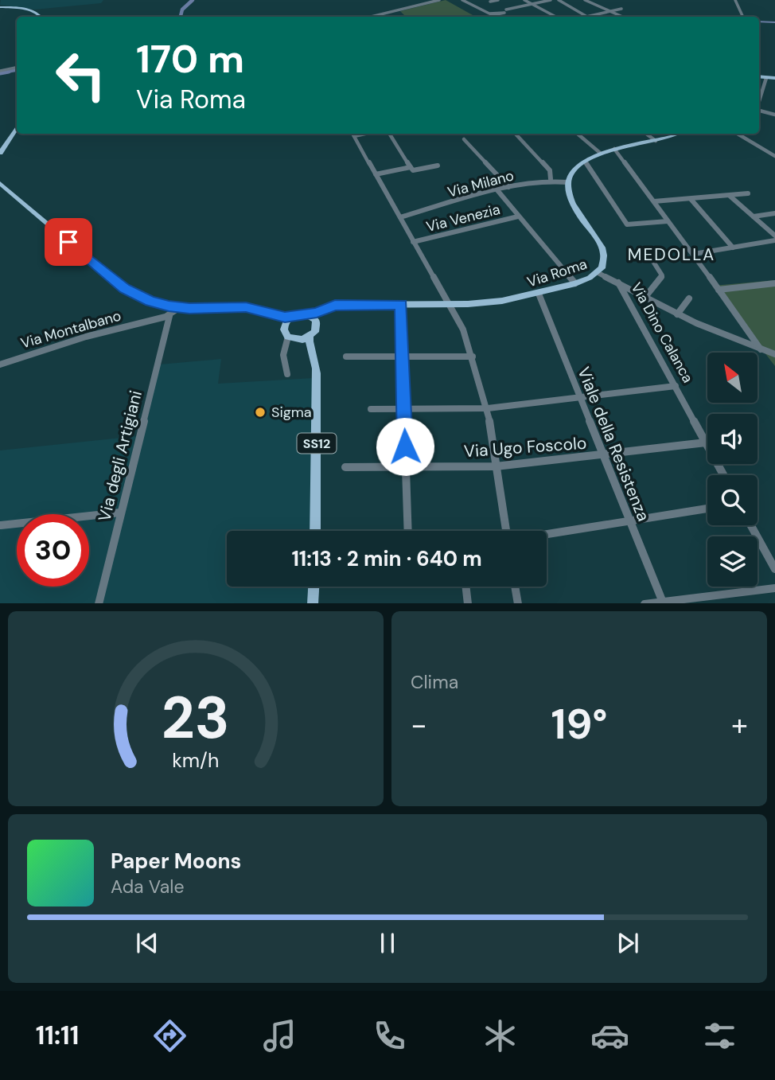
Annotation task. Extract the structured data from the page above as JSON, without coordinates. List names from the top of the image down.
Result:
{
  "streets": {
    "main road": ["Via Roma", "SS12"],
    "street": [
      "Via Milano",
      "Via Venezia",
      "Via Montalbano",
      "Via Dino Calanca",
      "Viale della Resistenza",
      "Via Ugo Foscolo",
      "Via degli Artigiani"
    ]
  },
  "crossings": [
    ["Via Milano", "Via Roma"],
    ["Via Roma", "SS12"],
    ["Via Roma", "Viale della Resistenza"],
    ["Via Montalbano", "Via degli Artigiani"],
    ["Via Dino Calanca", "Via Ugo Foscolo"],
    ["Viale della Resistenza", "Via Ugo Foscolo"]
  ],
  "districts": ["MEDOLLA"],
  "places": ["Sigma"],
  "north": "top left",
  "page": {
    "turn": ["170 m", "Via Roma"],
    "limit": "30",
    "trip": "11:13 · 2 min · 640 m",
    "tile": "Clima",
    "heat": ["−", "19°", "+"],
    "song": ["Paper Moons", "Ada Vale"],
    "tabs": "11:11",
    "gauge": ["23", "km/h"]
  }
}
